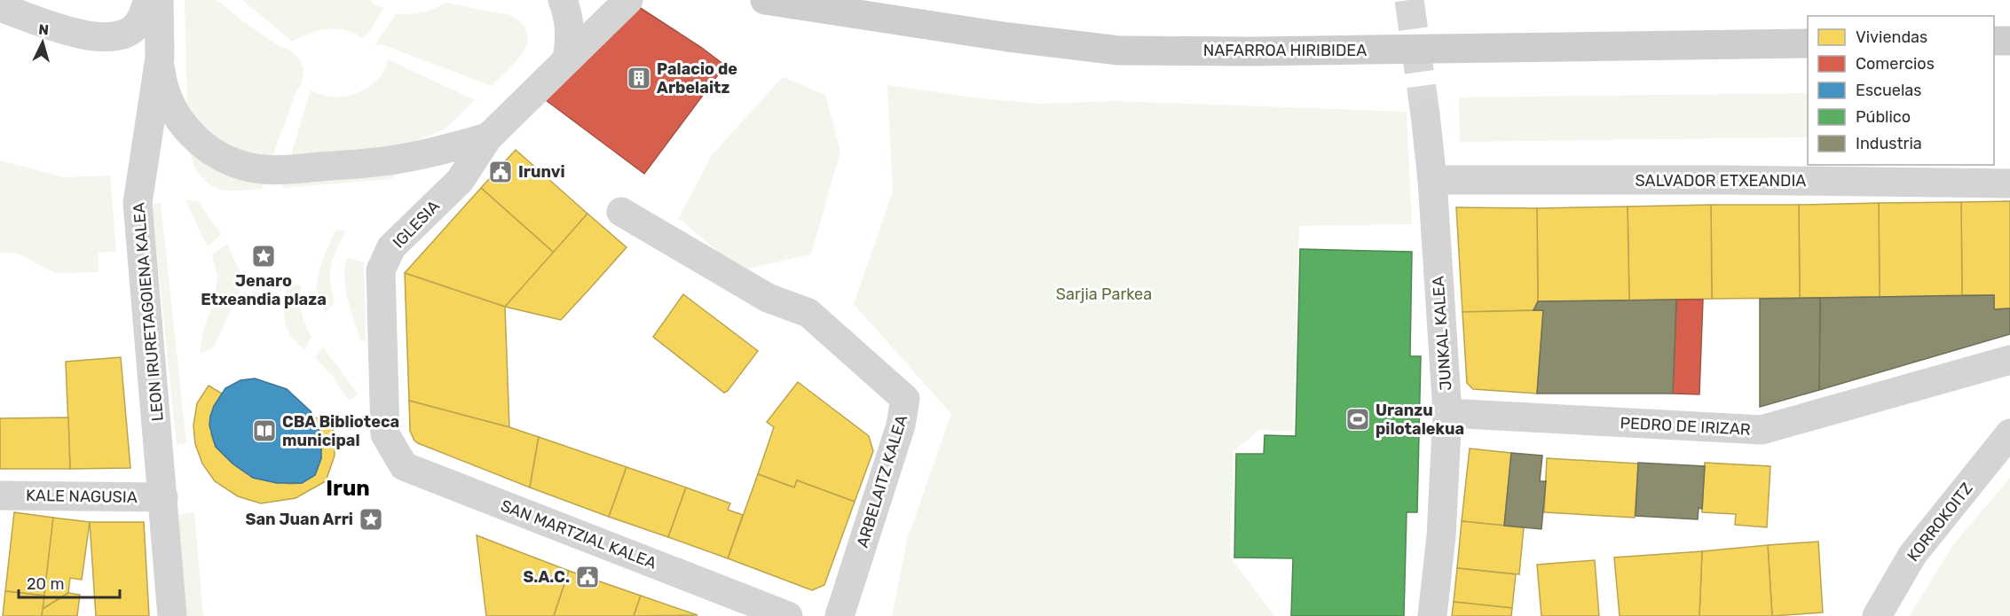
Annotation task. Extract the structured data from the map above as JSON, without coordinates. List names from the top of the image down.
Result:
{
  "streets": {
    "main road": ["NAFARROA HIRIBIDEA"],
    "street": [
      "SALVADOR ETXEANDIA",
      "IGLESIA",
      "LEON IRURETAGOIENA KALEA",
      "JUNKAL KALEA",
      "PEDRO DE IRIZAR",
      "ARBELAITZ KALEA",
      "KALE NAGUSIA",
      "KORROKOITZ",
      "SAN MARTZIAL KALEA"
    ]
  },
  "crossings": [
    ["SALVADOR ETXEANDIA", "JUNKAL KALEA"],
    ["IGLESIA", "SAN MARTZIAL KALEA"],
    ["LEON IRURETAGOIENA KALEA", "KALE NAGUSIA"],
    ["JUNKAL KALEA", "PEDRO DE IRIZAR"]
  ],
  "districts": ["Irun"],
  "parks": ["Sarjia Parkea"],
  "places": {
    "building": ["Palacio de Arbelaitz"],
    "public building": ["Irunvi", "S.A.C."],
    "place": ["Jenaro Etxeandia plaza", "San Juan Arri"],
    "sports": ["Uranzu pilotalekua"],
    "library": ["CBA Biblioteca municipal"]
  },
  "legend": [
    "Viviendas",
    "Comercios",
    "Escuelas",
    "Público",
    "Industria"
  ],
  "scale_bar": "20 m",
  "north": "top"
}
